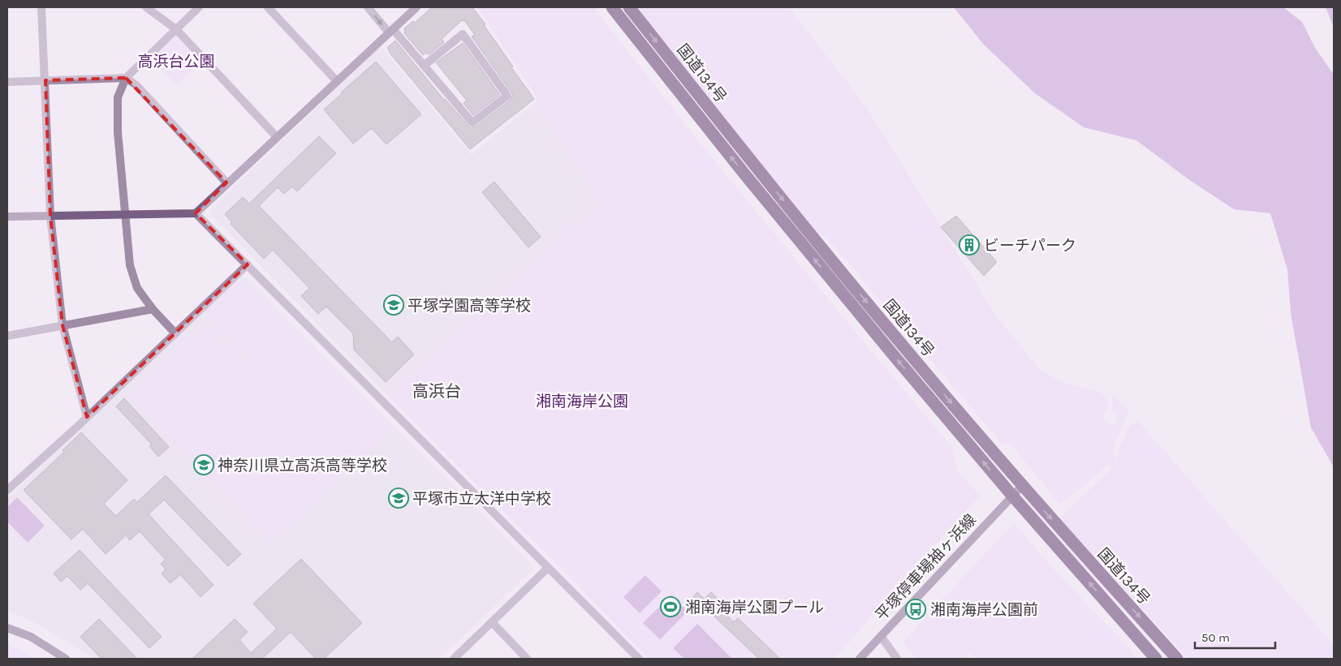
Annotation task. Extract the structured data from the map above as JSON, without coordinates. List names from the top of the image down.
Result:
{
  "streets": {
    "highway": ["国道134号"],
    "street": ["平塚停車場袖ヶ浜線"]
  },
  "crossings": [
    ["国道134号", "平塚停車場袖ヶ浜線"]
  ],
  "districts": ["高浜台"],
  "parks": ["高浜台公園", "湘南海岸公園"],
  "places": {
    "building": ["ビーチパーク"],
    "school or university": ["平塚学園高等学校", "神奈川県立高浜高等学校", "平塚市立太洋中学校"],
    "sports": ["湘南海岸公園プール"],
    "bus stop": ["湘南海岸公園前"]
  },
  "scale_bar": "50 m"
}
